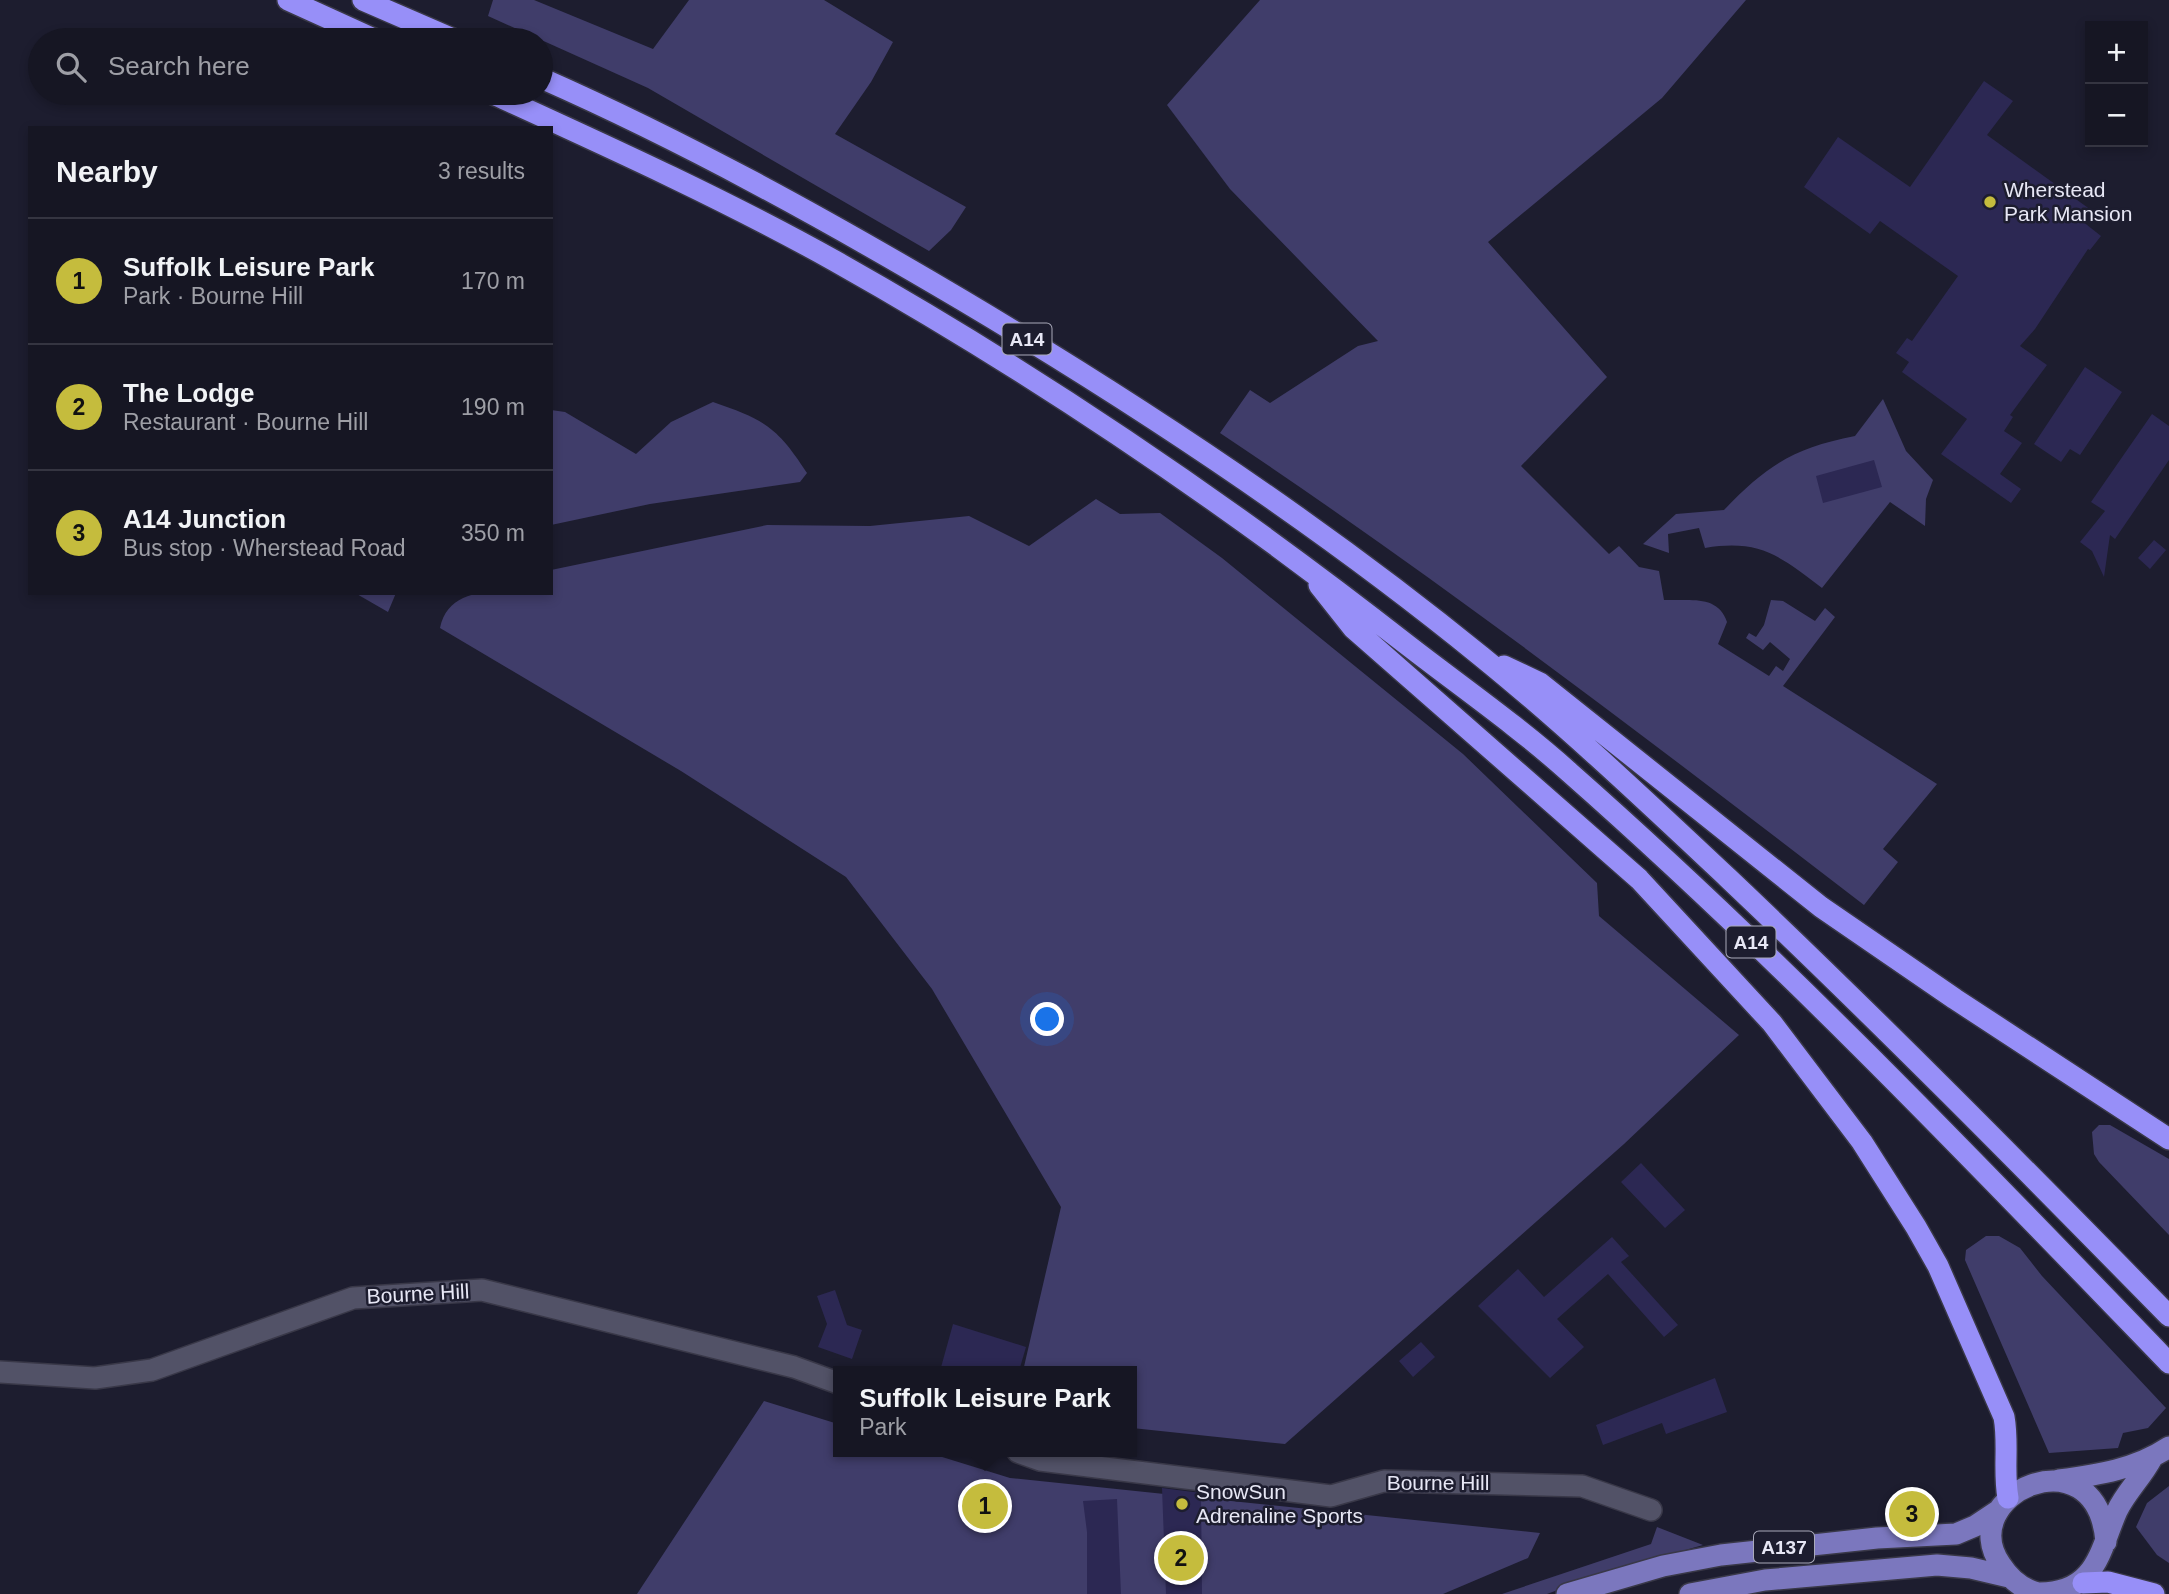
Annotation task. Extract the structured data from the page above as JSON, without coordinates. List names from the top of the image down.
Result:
{
  "streets": {
    "highway": ["A14"],
    "main road": ["A137"],
    "street": ["Bourne Hill"]
  },
  "crossings": [
    ["A14", "A137"]
  ],
  "places": ["Wherstead Park Mansion", "SnowSun Adrenaline Sports"],
  "page": {
    "map_buttons": ["+", "−"],
    "search": "Search here",
    "heading": ["Nearby", "3 results"],
    "list": [
      {
        "mark": "1",
        "name": "Suffolk Leisure Park",
        "note": "Park · Bourne Hill",
        "value": "170 m"
      },
      {
        "mark": "2",
        "name": "The Lodge",
        "note": "Restaurant · Bourne Hill",
        "value": "190 m"
      },
      {
        "mark": "3",
        "name": "A14 Junction",
        "note": "Bus stop · Wherstead Road",
        "value": "350 m"
      }
    ],
    "popup": ["Suffolk Leisure Park", "Park"],
    "pins": ["1", "3", "2"]
  }
}
